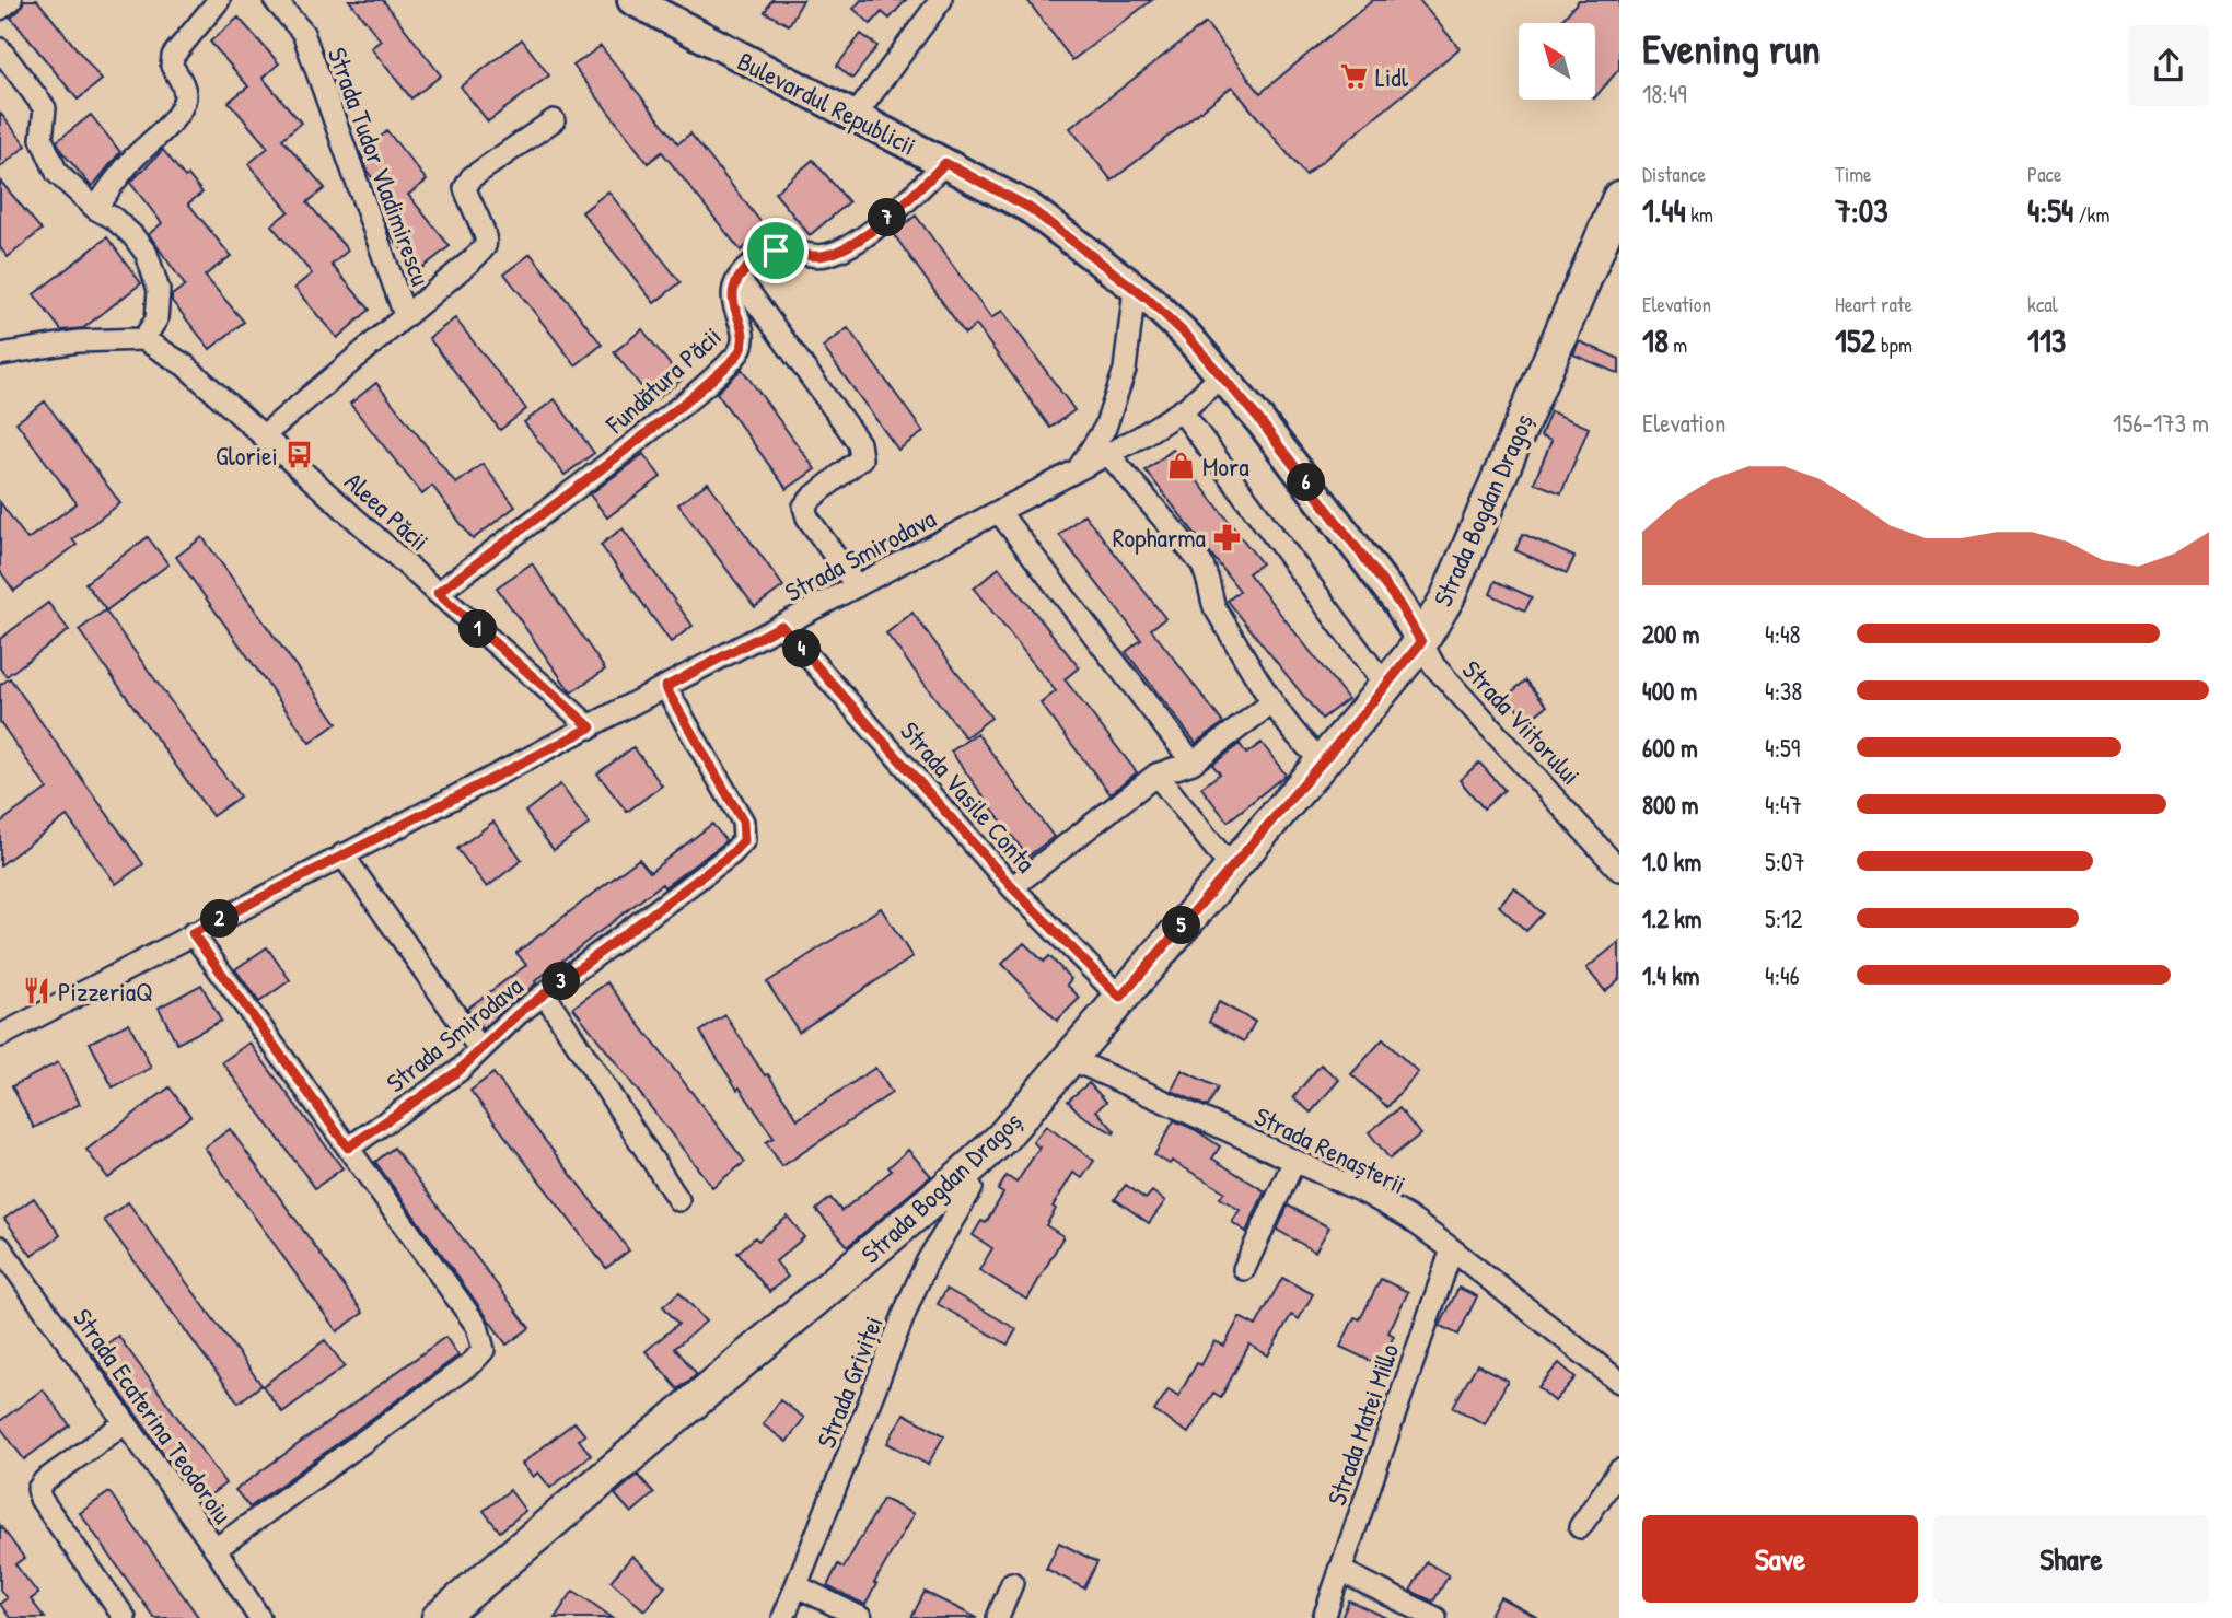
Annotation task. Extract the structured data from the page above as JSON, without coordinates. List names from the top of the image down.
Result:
{
  "streets": {
    "main road": ["Bulevardul Republicii", "Strada Bogdan Dragoș"],
    "street": [
      "Strada Tudor Vladimirescu",
      "Fundătura Păcii",
      "Aleea Păcii",
      "Strada Smirodava",
      "Strada Viitorului",
      "Strada Vasile Conta",
      "Strada Renașterii",
      "Strada Griviței",
      "Strada Ecaterina Teodoroiu",
      "Strada Matei Millo"
    ]
  },
  "crossings": [
    ["Bulevardul Republicii", "Strada Bogdan Dragoș"],
    ["Bulevardul Republicii", "Strada Smirodava"],
    ["Bulevardul Republicii", "Strada Viitorului"],
    ["Fundătura Păcii", "Aleea Păcii"],
    ["Strada Bogdan Dragoș", "Strada Viitorului"],
    ["Strada Bogdan Dragoș", "Strada Vasile Conta"],
    ["Strada Bogdan Dragoș", "Strada Renașterii"],
    ["Strada Bogdan Dragoș", "Strada Griviței"],
    ["Aleea Păcii", "Strada Smirodava"],
    ["Strada Smirodava", "Strada Vasile Conta"],
    ["Strada Renașterii", "Strada Matei Millo"]
  ],
  "places": {
    "supermarket": ["Lidl"],
    "bus stop": ["Gloriei"],
    "shop": ["Mora"],
    "pharmacy": ["Ropharma"],
    "restaurant": ["PizzeriaQ"]
  },
  "north": "top left",
  "page": {
    "heading": ["Evening run", "18:49"],
    "stats": [
      ["Distance", "1.44 km"],
      ["Time", "7:03"],
      ["Pace", "4:54 /km"],
      ["Elevation", "18 m"],
      ["Heart rate", "152 bpm"],
      ["kcal", "113"]
    ],
    "pins": [
      "7",
      "6",
      "1",
      "4",
      "2",
      "5",
      "3"
    ],
    "chart": ["Elevation", "156–173 m"],
    "list": [
      {
        "name": "200 m",
        "note": "4:48"
      },
      {
        "name": "400 m",
        "note": "4:38"
      },
      {
        "name": "600 m",
        "note": "4:59"
      },
      {
        "name": "800 m",
        "note": "4:47"
      },
      {
        "name": "1.0 km",
        "note": "5:07"
      },
      {
        "name": "1.2 km",
        "note": "5:12"
      },
      {
        "name": "1.4 km",
        "note": "4:46"
      }
    ],
    "buttons": ["Save", "Share"]
  }
}
